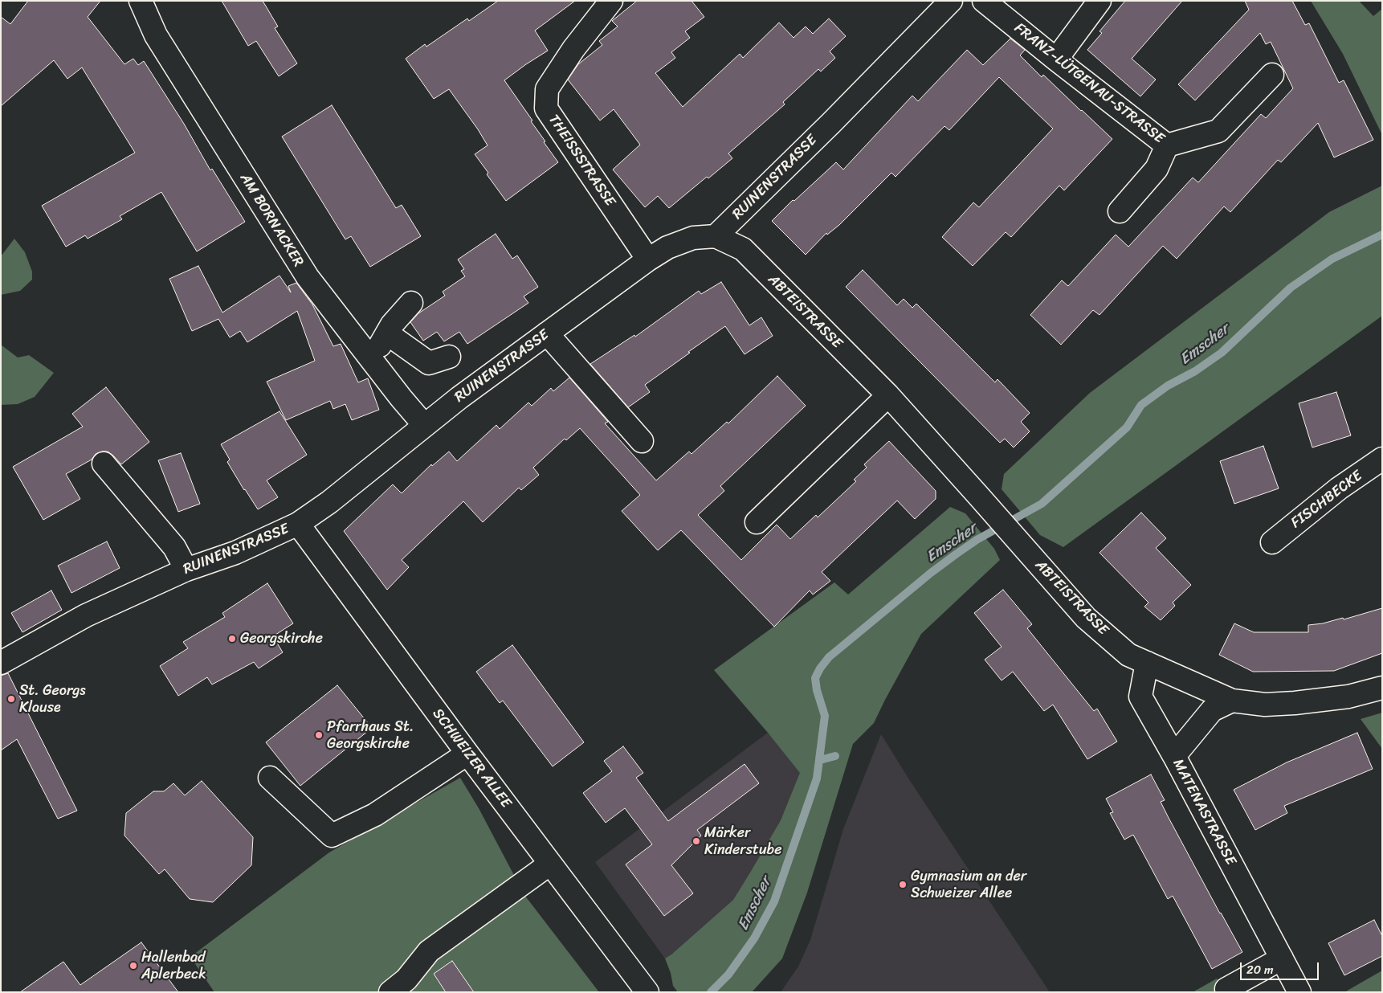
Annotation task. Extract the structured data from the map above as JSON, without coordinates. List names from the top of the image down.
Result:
{
  "streets": {
    "street": [
      "FRANZ-LÜTGENAU-STRASSE",
      "THEISSSTRASSE",
      "RUINENSTRASSE",
      "AM BORNACKER",
      "ABTEISTRASSE",
      "FISCHBECKE",
      "SCHWEIZER ALLEE",
      "MATENASTRASSE"
    ]
  },
  "crossings": [
    ["THEISSSTRASSE", "RUINENSTRASSE"],
    ["RUINENSTRASSE", "AM BORNACKER"],
    ["RUINENSTRASSE", "ABTEISTRASSE"],
    ["RUINENSTRASSE", "SCHWEIZER ALLEE"],
    ["ABTEISTRASSE", "MATENASTRASSE"]
  ],
  "water": ["Emscher"],
  "places": [
    "Georgskirche",
    "St. Georgs Klause",
    "Pfarrhaus St. Georgskirche",
    "Märker Kinderstube",
    "Gymnasium an der Schweizer Allee",
    "Hallenbad Aplerbeck"
  ],
  "scale_bar": "20 m"
}
